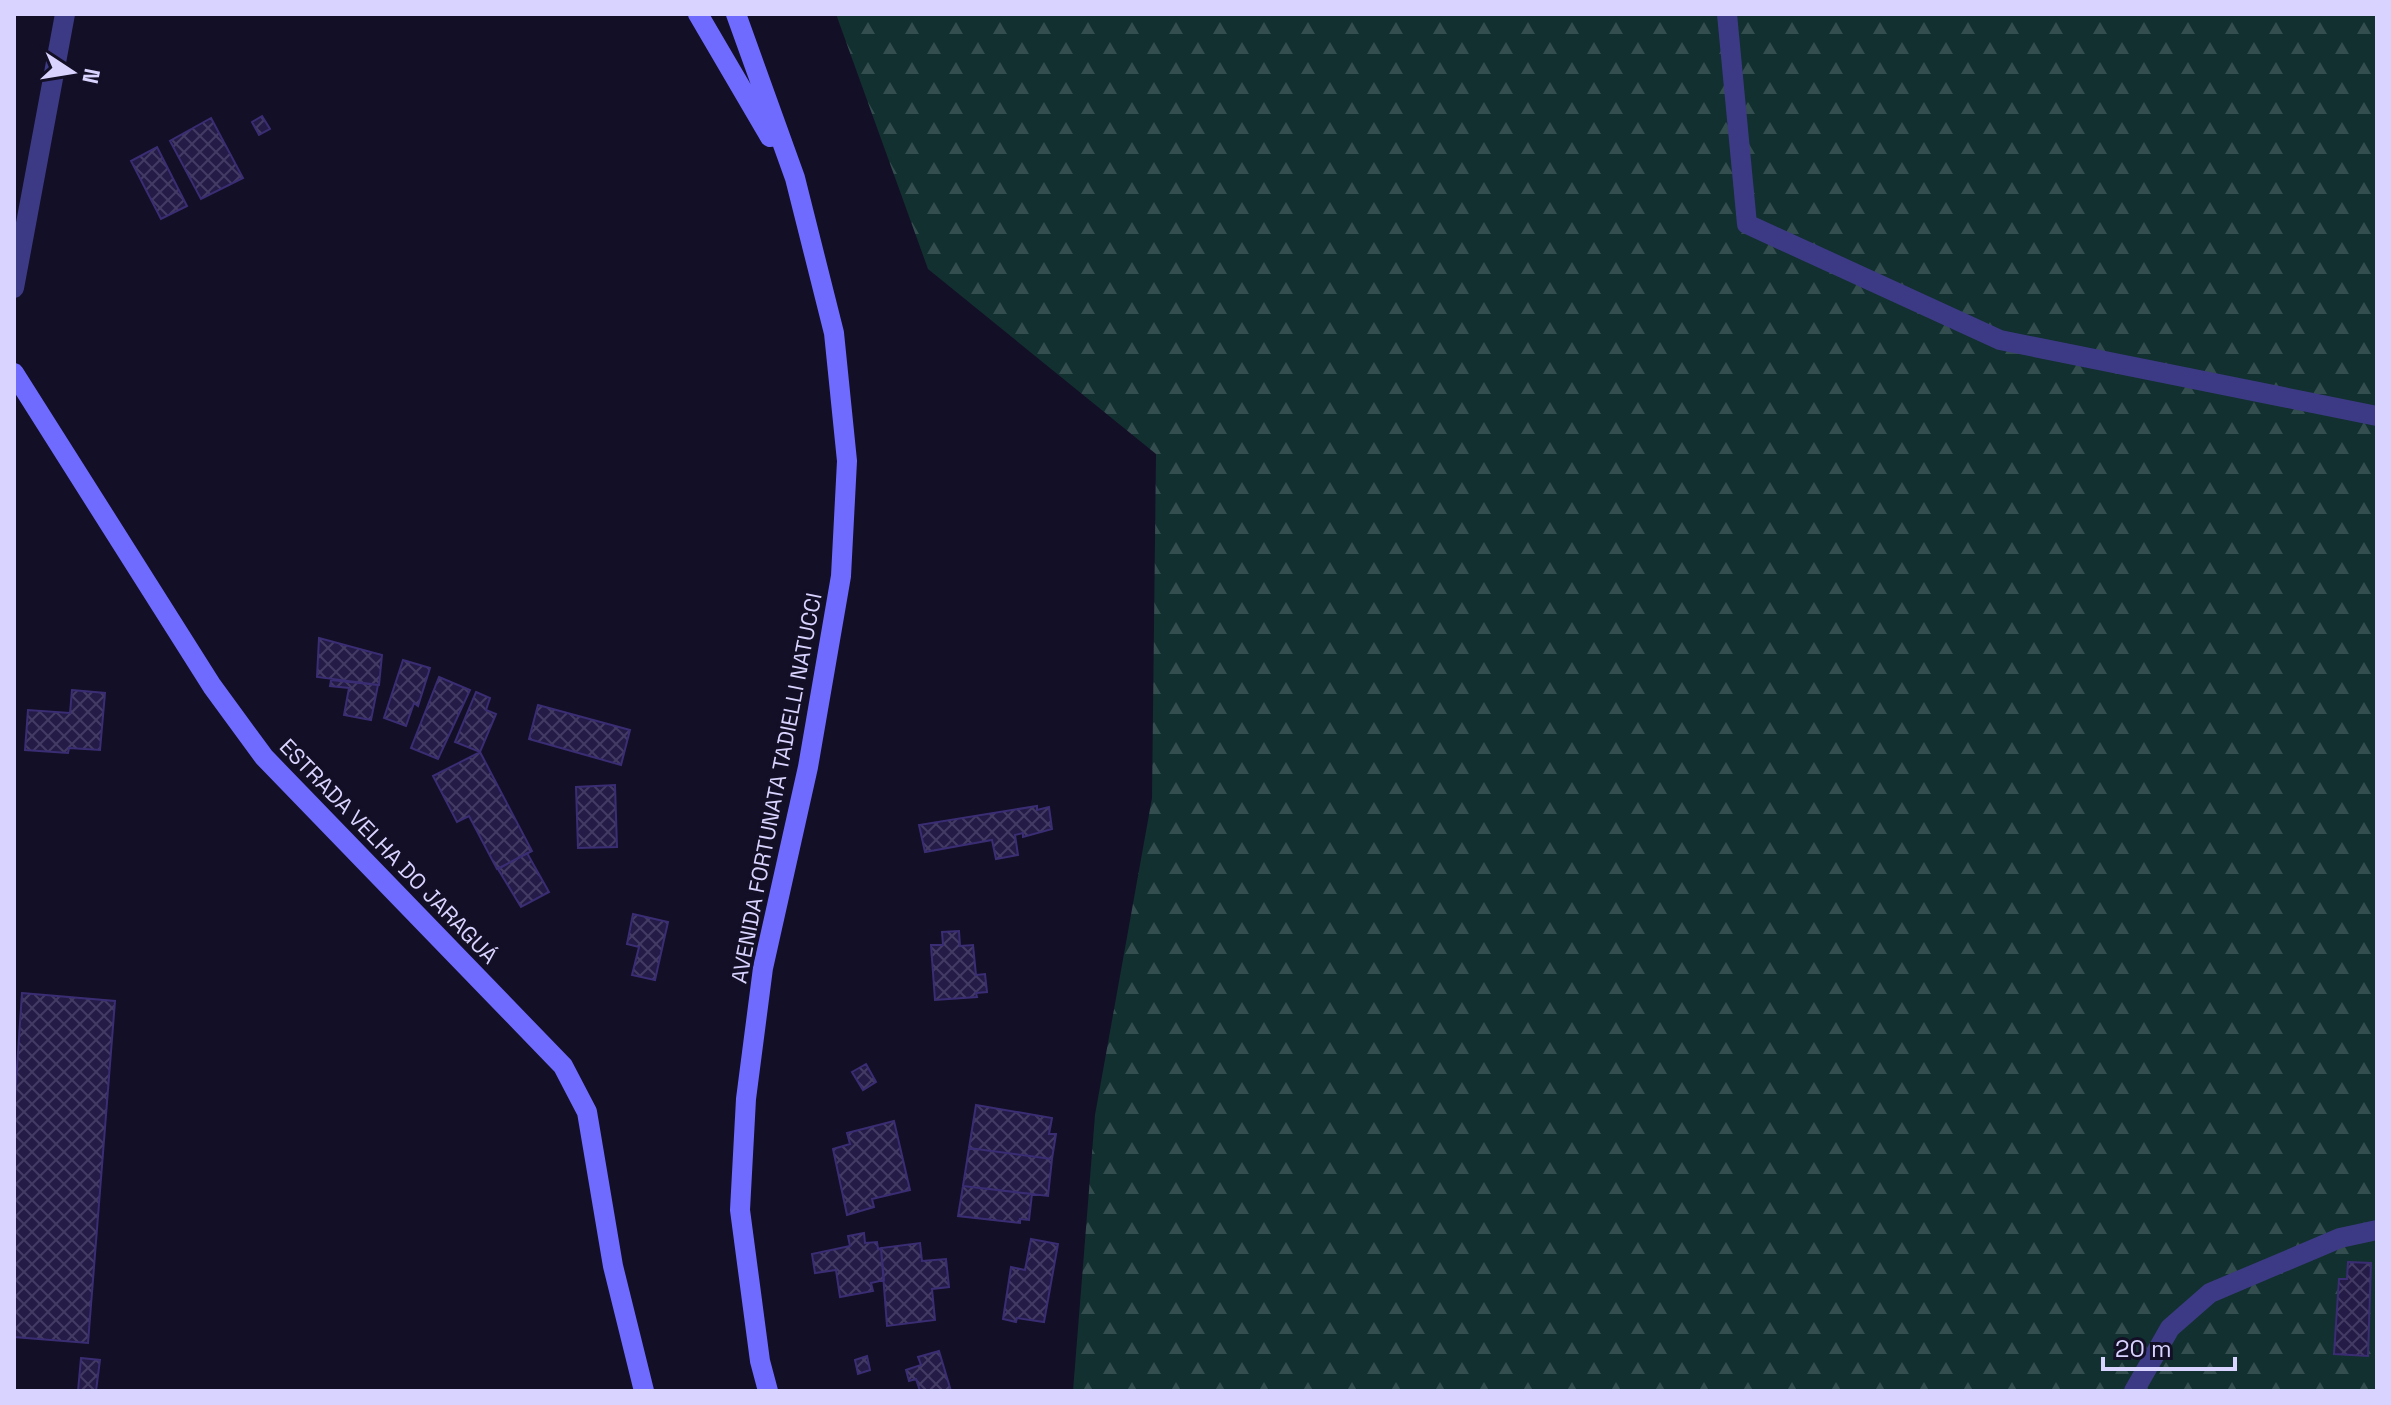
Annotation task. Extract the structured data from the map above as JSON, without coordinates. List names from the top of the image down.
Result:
{
  "streets": {
    "main road": ["AVENIDA FORTUNATA TADIELLI NATUCCI", "ESTRADA VELHA DO JARAGUÁ"]
  },
  "scale_bar": "20 m",
  "north": "right"
}
